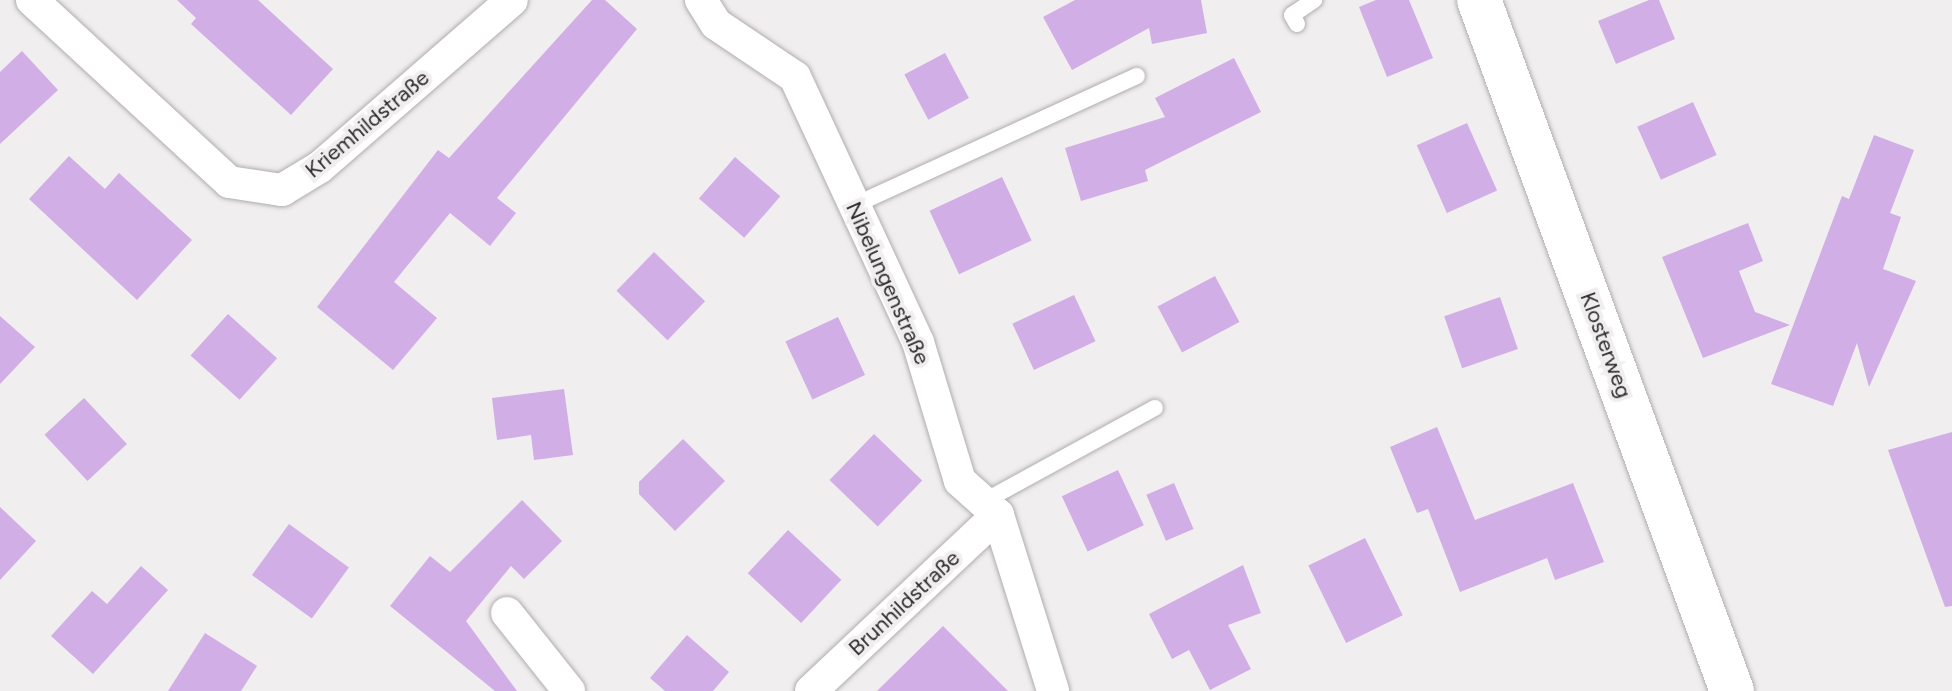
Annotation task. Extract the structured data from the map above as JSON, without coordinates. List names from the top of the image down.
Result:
{
  "streets": {
    "street": [
      "Kriemhildstraße",
      "Nibelungenstraße",
      "Klosterweg",
      "Brunhildstraße"
    ]
  },
  "crossings": [
    ["Nibelungenstraße", "Brunhildstraße"]
  ]
}
